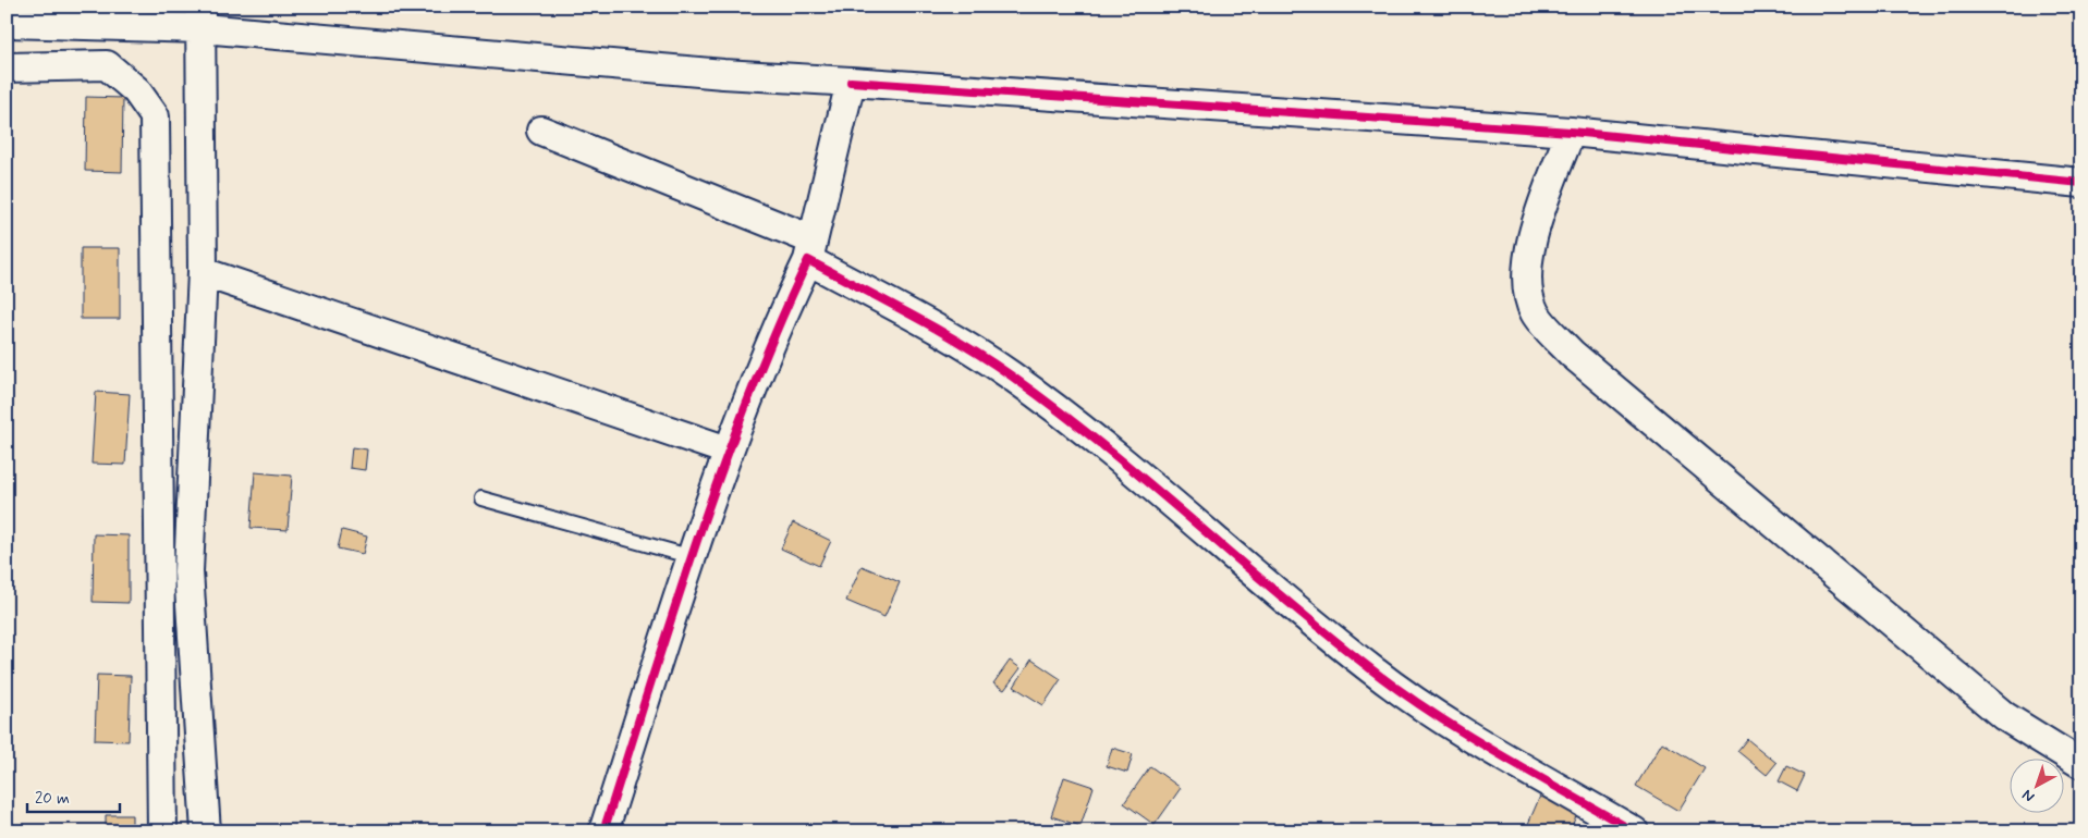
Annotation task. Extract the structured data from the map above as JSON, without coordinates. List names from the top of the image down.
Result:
{
  "scale_bar": "20 m",
  "north": "bottom left"
}
